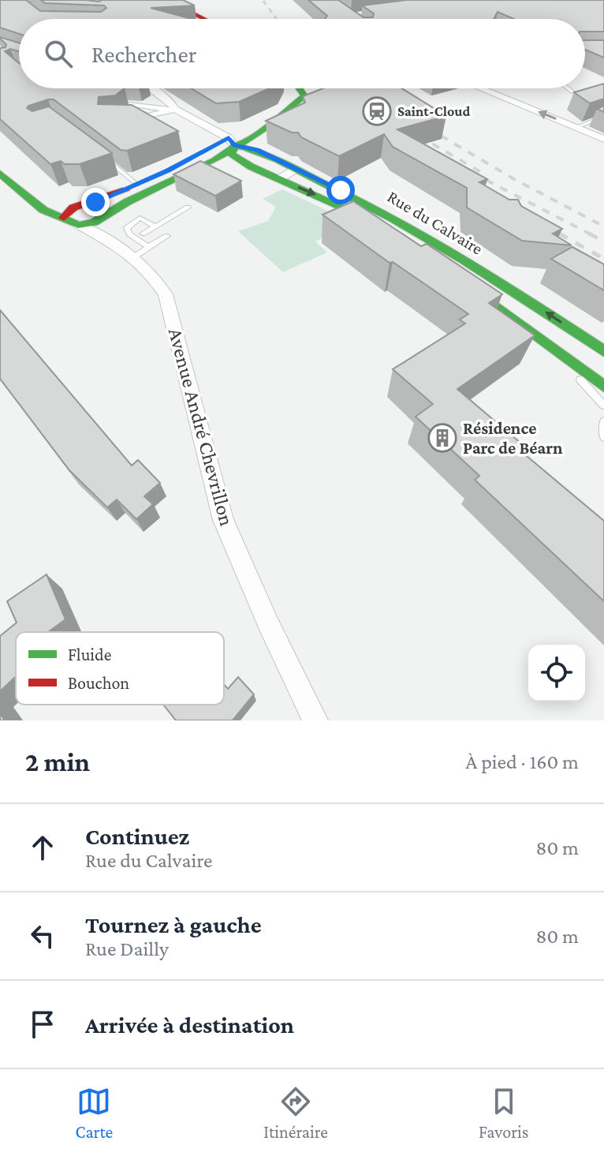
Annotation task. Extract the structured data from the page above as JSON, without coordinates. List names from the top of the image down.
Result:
{
  "streets": {
    "main road": ["Rue du Calvaire"],
    "street": ["Avenue André Chevrillon"]
  },
  "places": {
    "station": ["Saint-Cloud"],
    "building": ["Résidence Parc de Béarn"]
  },
  "legend": ["Fluide", "Bouchon"],
  "page": {
    "search": "Rechercher",
    "heading": ["2 min", "À pied · 160 m"],
    "list": [
      ["Continuez", "Rue du Calvaire", "80 m"],
      ["Tournez à gauche", "Rue Dailly", "80 m"],
      "Arrivée à destination"
    ],
    "nav": ["Carte", "Itinéraire", "Favoris"]
  }
}
